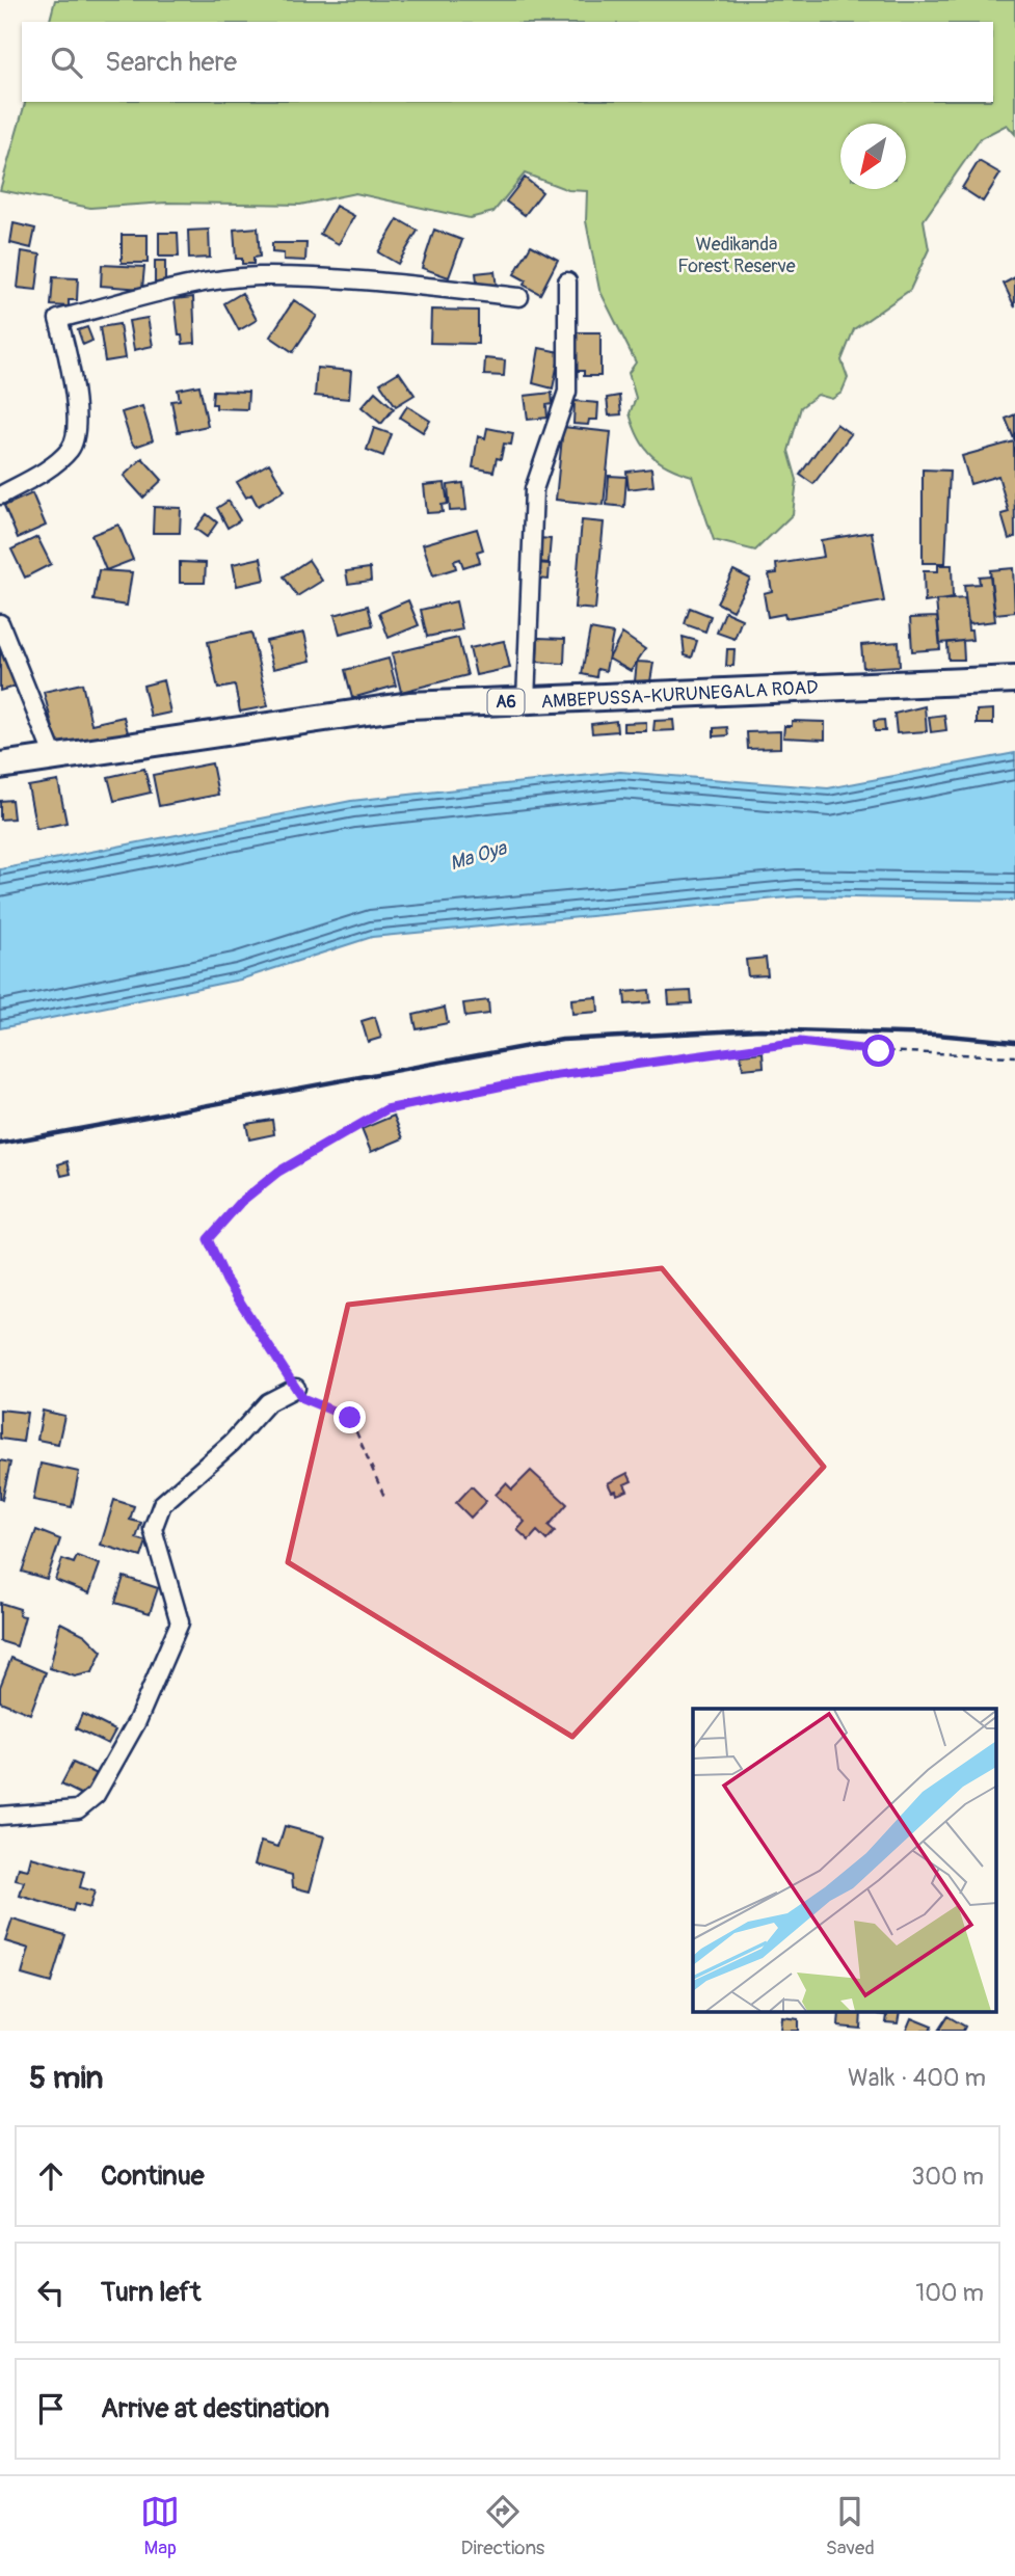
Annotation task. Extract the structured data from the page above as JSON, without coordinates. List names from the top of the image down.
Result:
{
  "streets": {
    "highway": ["AMBEPUSSA-KURUNEGALA ROAD", "A6"]
  },
  "water": ["Ma Oya"],
  "parks": ["Wedikanda Forest Reserve"],
  "north": "bottom left",
  "page": {
    "search": "Search here",
    "heading": ["5 min", "Walk · 400 m"],
    "list": [
      ["Continue", "300 m"],
      ["Turn left", "100 m"],
      "Arrive at destination"
    ],
    "nav": ["Map", "Directions", "Saved"]
  }
}
